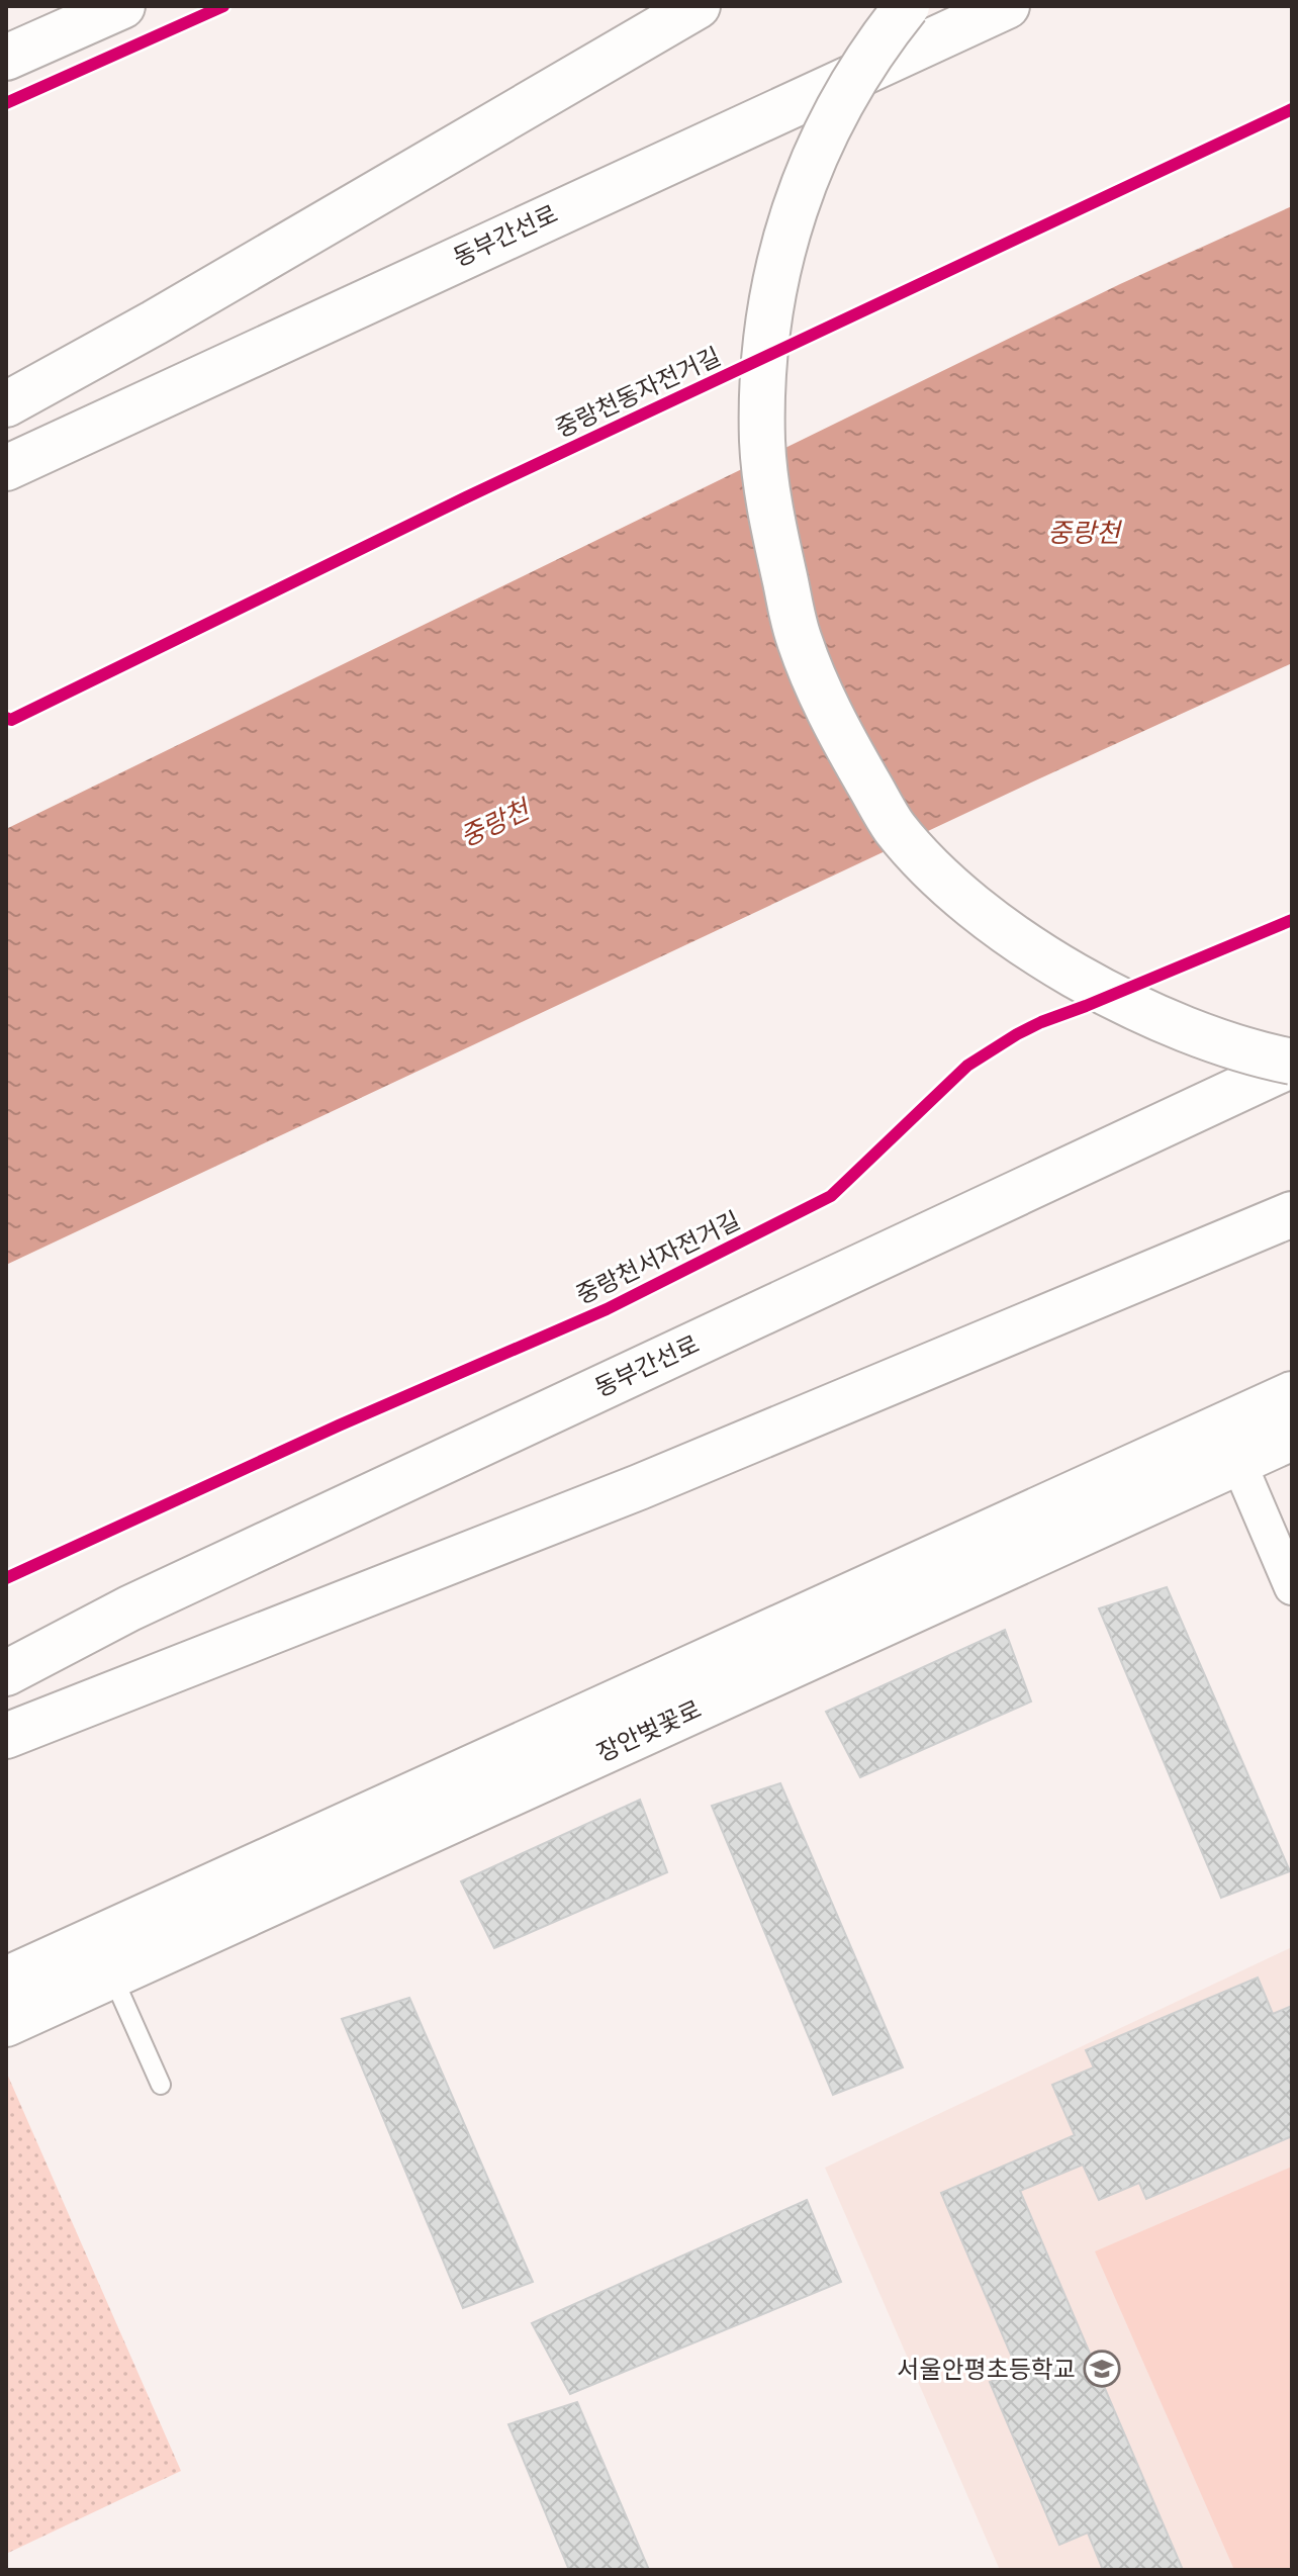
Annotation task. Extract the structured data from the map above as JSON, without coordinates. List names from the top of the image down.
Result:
{
  "streets": {
    "main road": ["동부간선로", "장안벚꽃로"],
    "cycle path": ["중랑천동자전거길", "중랑천서자전거길"]
  },
  "water": ["중랑천"],
  "places": {
    "school or university": ["서울안평초등학교"]
  }
}
